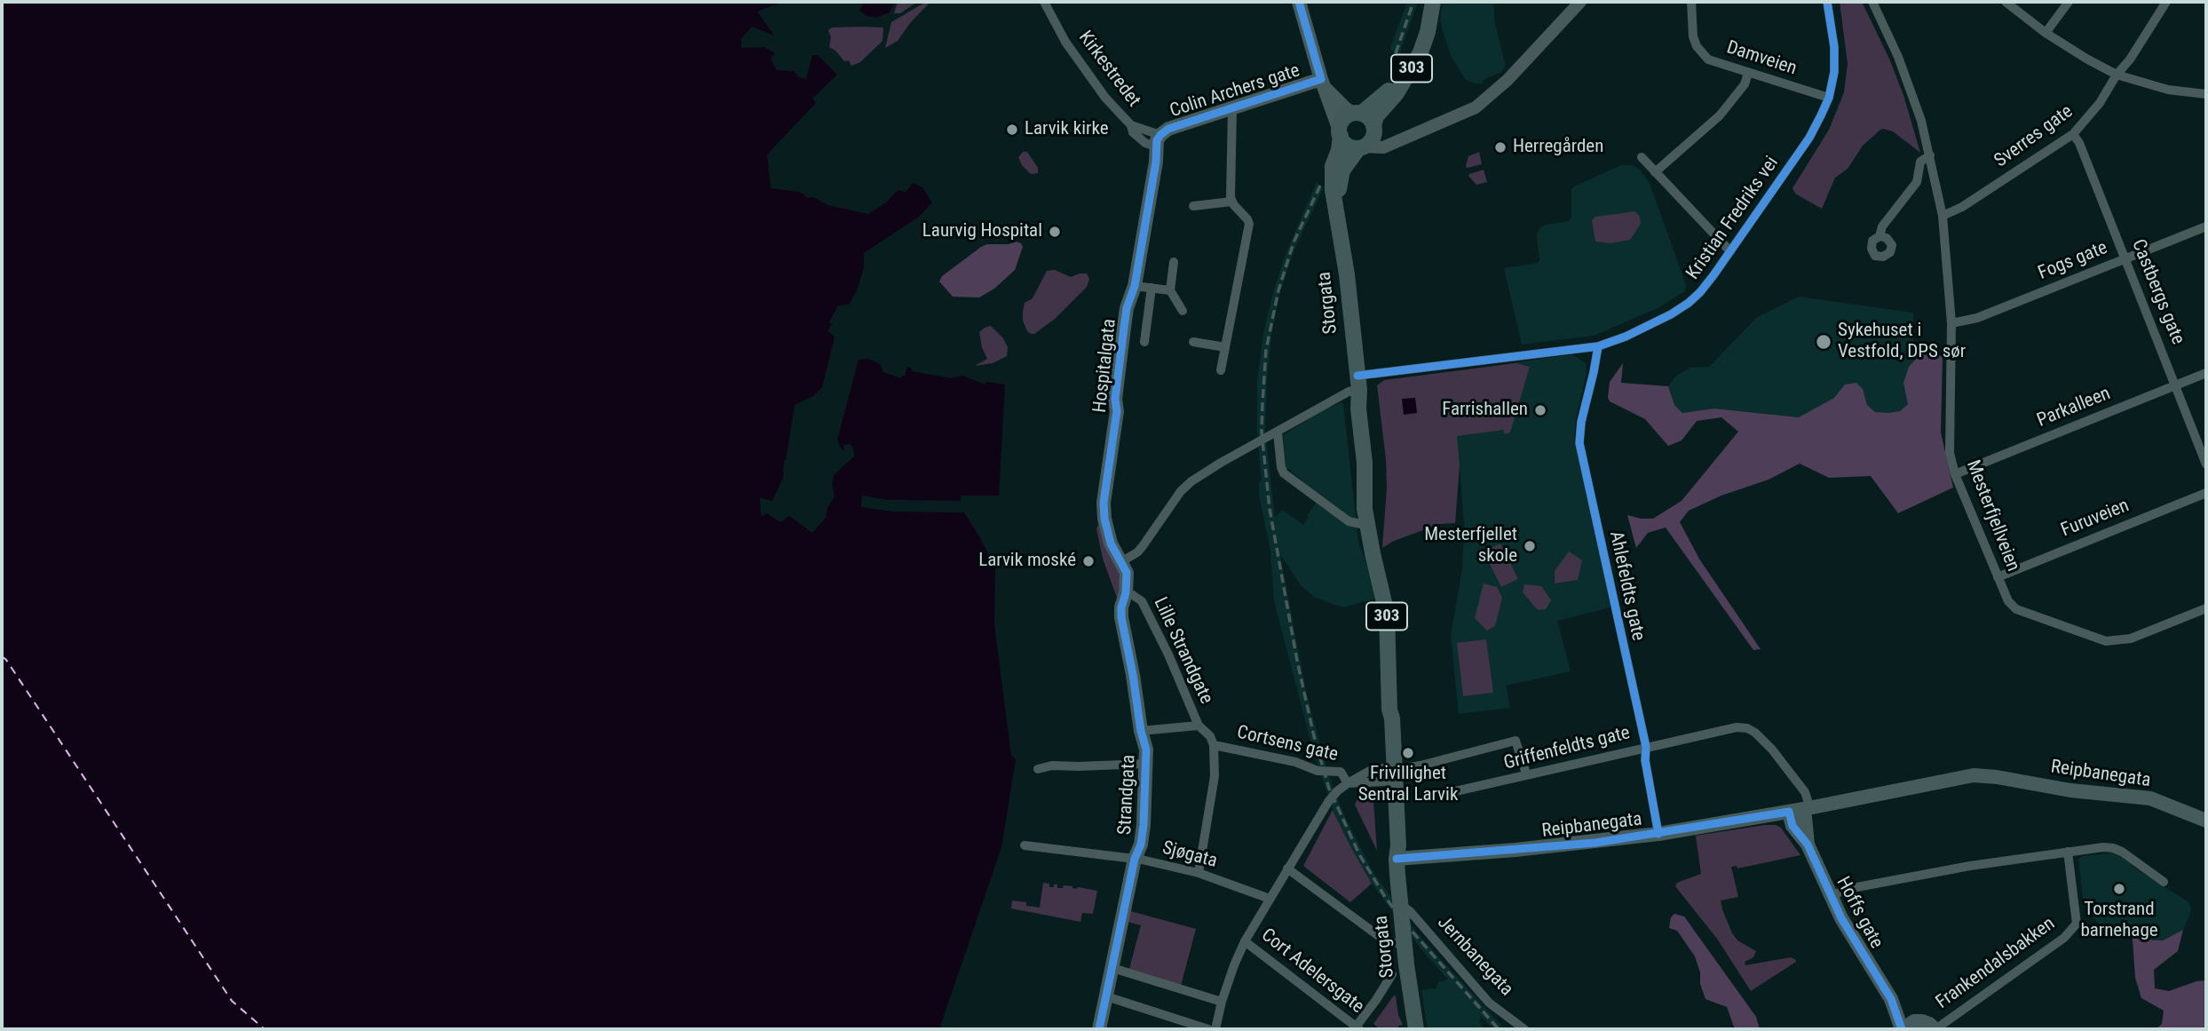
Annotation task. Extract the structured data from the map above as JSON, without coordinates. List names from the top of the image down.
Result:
{
  "streets": {
    "main road": [
      "303",
      "Colin Archers gate",
      "Storgata",
      "Hospitalgata",
      "Reipbanegata",
      "Strandgata",
      "Hoffs gate"
    ],
    "street": [
      "Damveien",
      "Kirkestredet",
      "Sverres gate",
      "Kristian Fredriks vei",
      "Fogs gate",
      "Castbergs gate",
      "Parkalleen",
      "Mesterfjellveien",
      "Furuveien",
      "Ahlefeldts gate",
      "Lille Strandgate",
      "Cortsens gate",
      "Griffenfeldts gate",
      "Sjøgata",
      "Jernbanegata",
      "Frankendalsbakken",
      "Cort Adelersgate"
    ]
  },
  "crossings": [
    ["Damveien", "Kristian Fredriks vei"],
    ["303", "Storgata"],
    ["Kirkestredet", "Colin Archers gate"],
    ["Kirkestredet", "Hospitalgata"],
    ["Colin Archers gate", "Hospitalgata"],
    ["Sverres gate", "Castbergs gate"],
    ["Sverres gate", "Mesterfjellveien"],
    ["Kristian Fredriks vei", "Storgata"],
    ["Kristian Fredriks vei", "Ahlefeldts gate"],
    ["Fogs gate", "Castbergs gate"],
    ["Fogs gate", "Mesterfjellveien"],
    ["Castbergs gate", "Parkalleen"],
    ["Storgata", "Reipbanegata"],
    ["Storgata", "Jernbanegata"],
    ["Hospitalgata", "Strandgata"],
    ["Parkalleen", "Mesterfjellveien"],
    ["Mesterfjellveien", "Furuveien"],
    ["Ahlefeldts gate", "Griffenfeldts gate"],
    ["Ahlefeldts gate", "Reipbanegata"],
    ["Lille Strandgate", "Cortsens gate"],
    ["Lille Strandgate", "Strandgata"],
    ["Griffenfeldts gate", "Reipbanegata"],
    ["Griffenfeldts gate", "Hoffs gate"],
    ["Reipbanegata", "Hoffs gate"],
    ["Strandgata", "Sjøgata"],
    ["Hoffs gate", "Frankendalsbakken"]
  ],
  "places": [
    "Larvik kirke",
    "Herregården",
    "Laurvig Hospital",
    "Sykehuset i Vestfold, DPS sør",
    "Farrishallen",
    "Mesterfjellet skole",
    "Larvik moské",
    "Frivillighet Sentral Larvik",
    "Torstrand barnehage"
  ]
}
